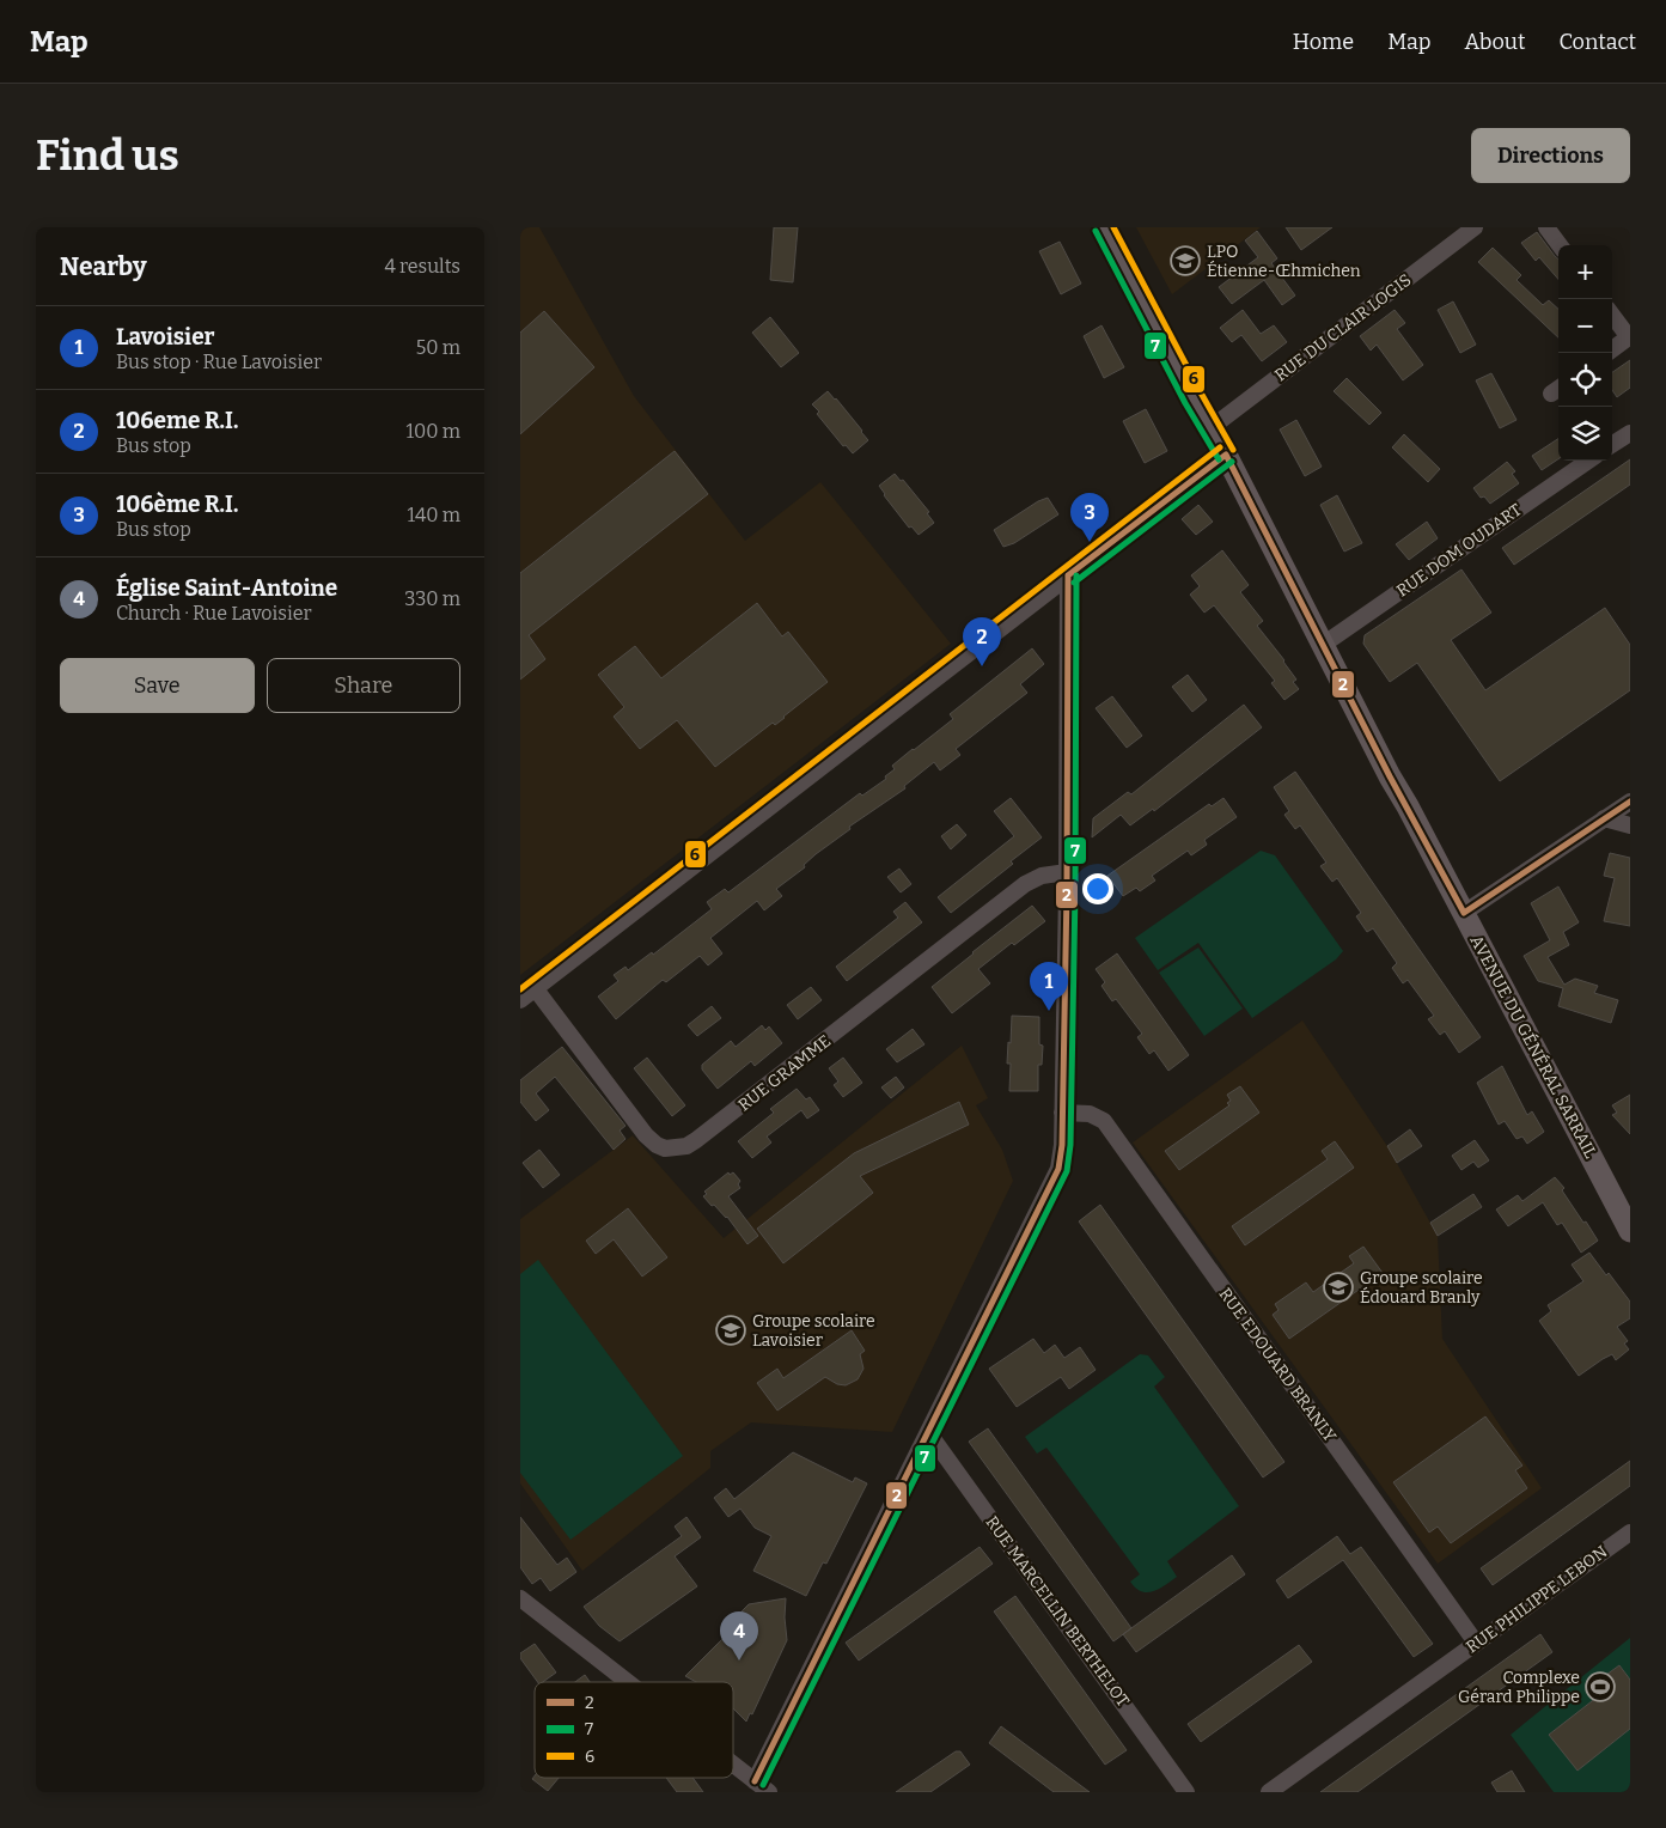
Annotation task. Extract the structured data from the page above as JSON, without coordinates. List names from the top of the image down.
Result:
{
  "streets": {
    "main road": ["AVENUE DU GÉNÉRAL SARRAIL"],
    "street": [
      "RUE DU CLAIR LOGIS",
      "RUE DOM OUDART",
      "RUE GRAMME",
      "RUE EDOUARD BRANLY",
      "RUE PHILIPPE LEBON",
      "RUE MARCELLIN BERTHELOT"
    ]
  },
  "crossings": [
    ["RUE DU CLAIR LOGIS", "AVENUE DU GÉNÉRAL SARRAIL"],
    ["RUE DOM OUDART", "AVENUE DU GÉNÉRAL SARRAIL"],
    ["RUE EDOUARD BRANLY", "RUE PHILIPPE LEBON"]
  ],
  "places": {
    "school or university": ["LPO Étienne-Œhmichen", "Groupe scolaire Édouard Branly", "Groupe scolaire Lavoisier"],
    "sports": ["Complexe Gérard Philippe"]
  },
  "lines": ["transit line 6", "transit line 7", "transit line 2"],
  "legend": ["2", "7", "6"],
  "page": {
    "header": "Map",
    "nav": [
      "Home",
      "Map",
      "About",
      "Contact"
    ],
    "buttons": [
      "Directions",
      ["Save", "Share"]
    ],
    "title": "Find us",
    "heading": ["Nearby", "4 results"],
    "map_buttons": ["+", "−"],
    "list": [
      {
        "mark": "1",
        "name": "Lavoisier",
        "note": "Bus stop · Rue Lavoisier",
        "value": "50 m"
      },
      {
        "mark": "2",
        "name": "106eme R.I.",
        "note": "Bus stop",
        "value": "100 m"
      },
      {
        "mark": "3",
        "name": "106ème R.I.",
        "note": "Bus stop",
        "value": "140 m"
      },
      {
        "mark": "4",
        "name": "Église Saint-Antoine",
        "note": "Church · Rue Lavoisier",
        "value": "330 m"
      }
    ],
    "pins": [
      "3",
      "2",
      "1",
      "4"
    ]
  }
}
